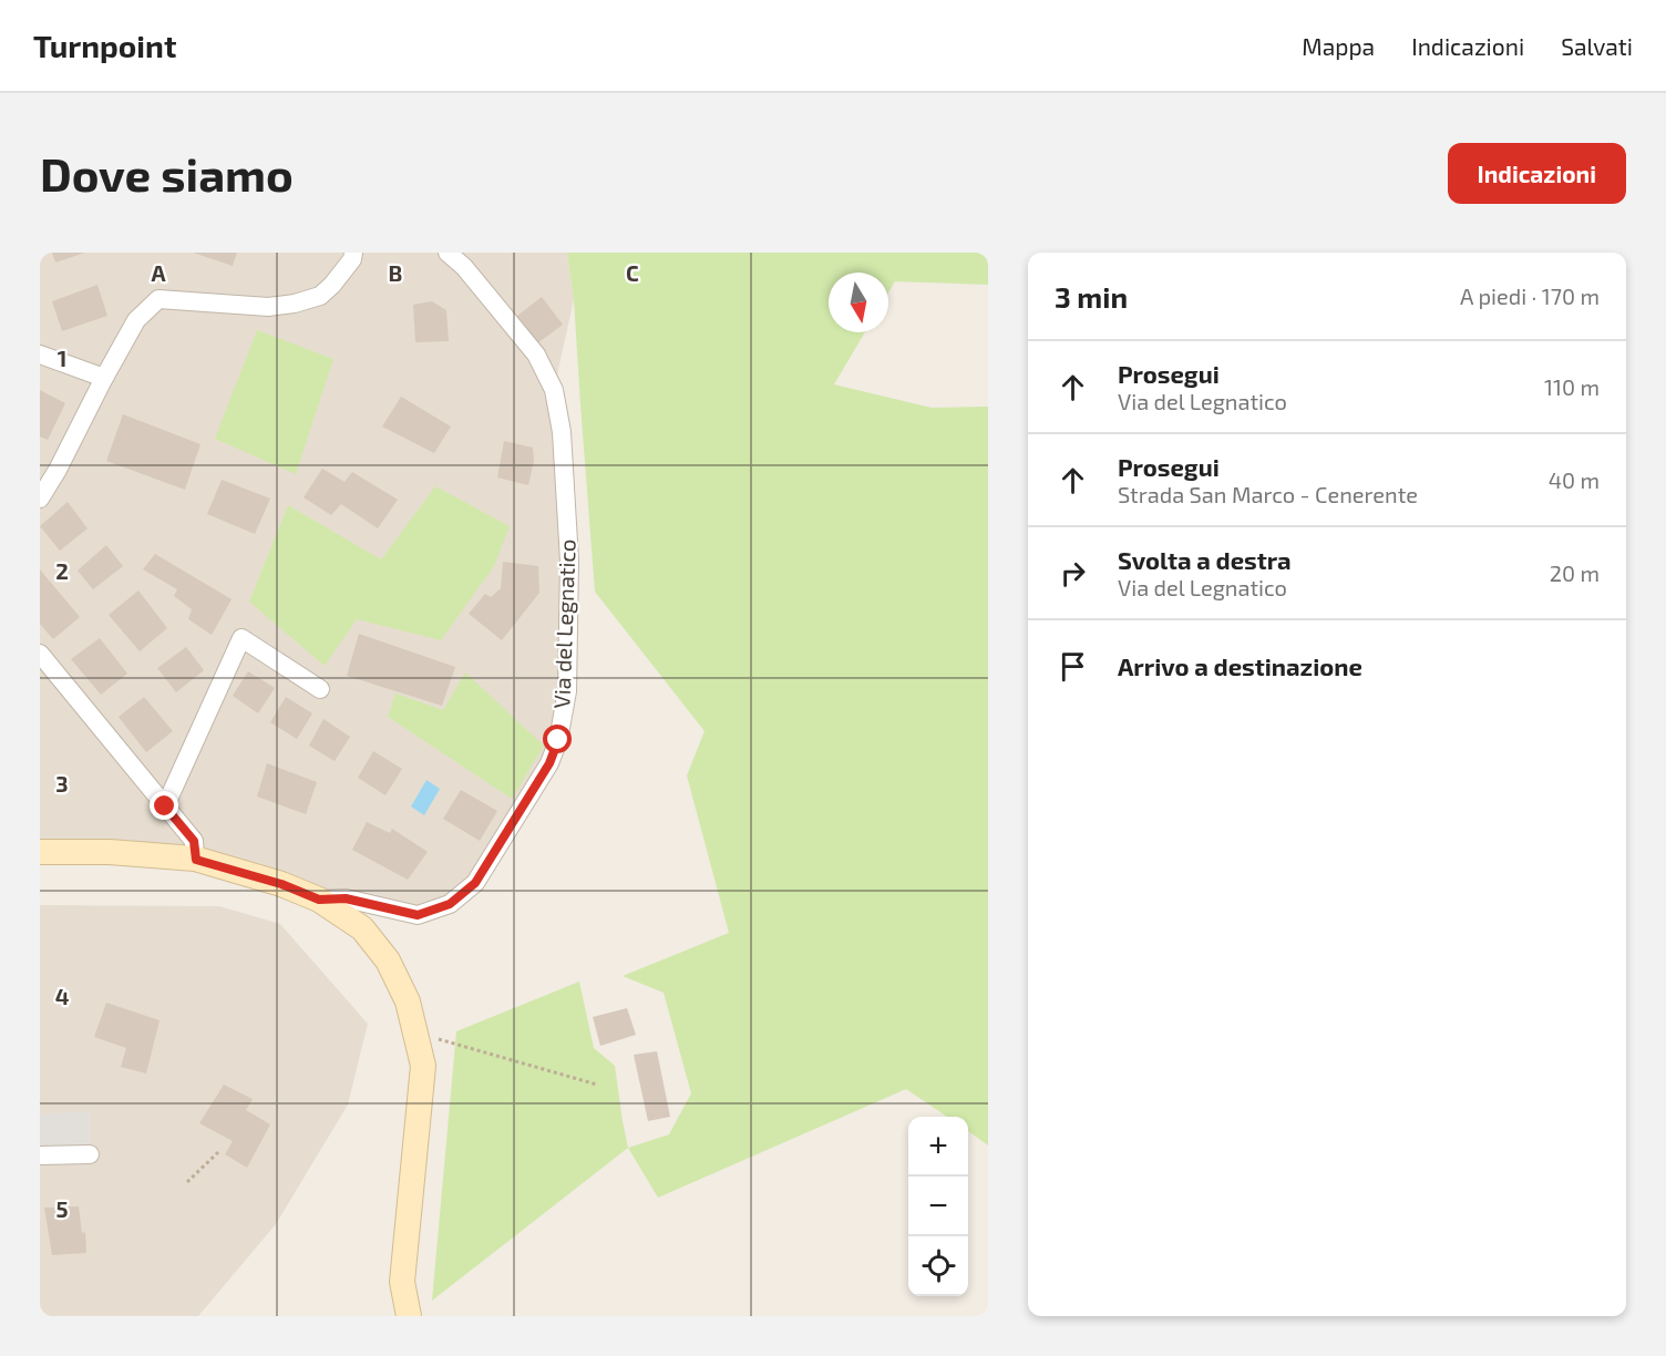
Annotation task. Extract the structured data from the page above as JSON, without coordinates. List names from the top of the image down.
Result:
{
  "streets": {
    "street": ["Via del Legnatico"]
  },
  "north": "bottom",
  "page": {
    "header": "Turnpoint",
    "nav": ["Mappa", "Indicazioni", "Salvati"],
    "buttons": "Indicazioni",
    "title": "Dove siamo",
    "heading": ["3 min", "A piedi · 170 m"],
    "list": [
      ["Prosegui", "Via del Legnatico", "110 m"],
      ["Prosegui", "Strada San Marco - Cenerente", "40 m"],
      ["Svolta a destra", "Via del Legnatico", "20 m"],
      "Arrivo a destinazione"
    ],
    "map_buttons": ["+", "−"]
  },
  "grid": {
    "columns": ["A", "B", "C"],
    "rows": [
      "1",
      "2",
      "3",
      "4",
      "5"
    ]
  }
}
